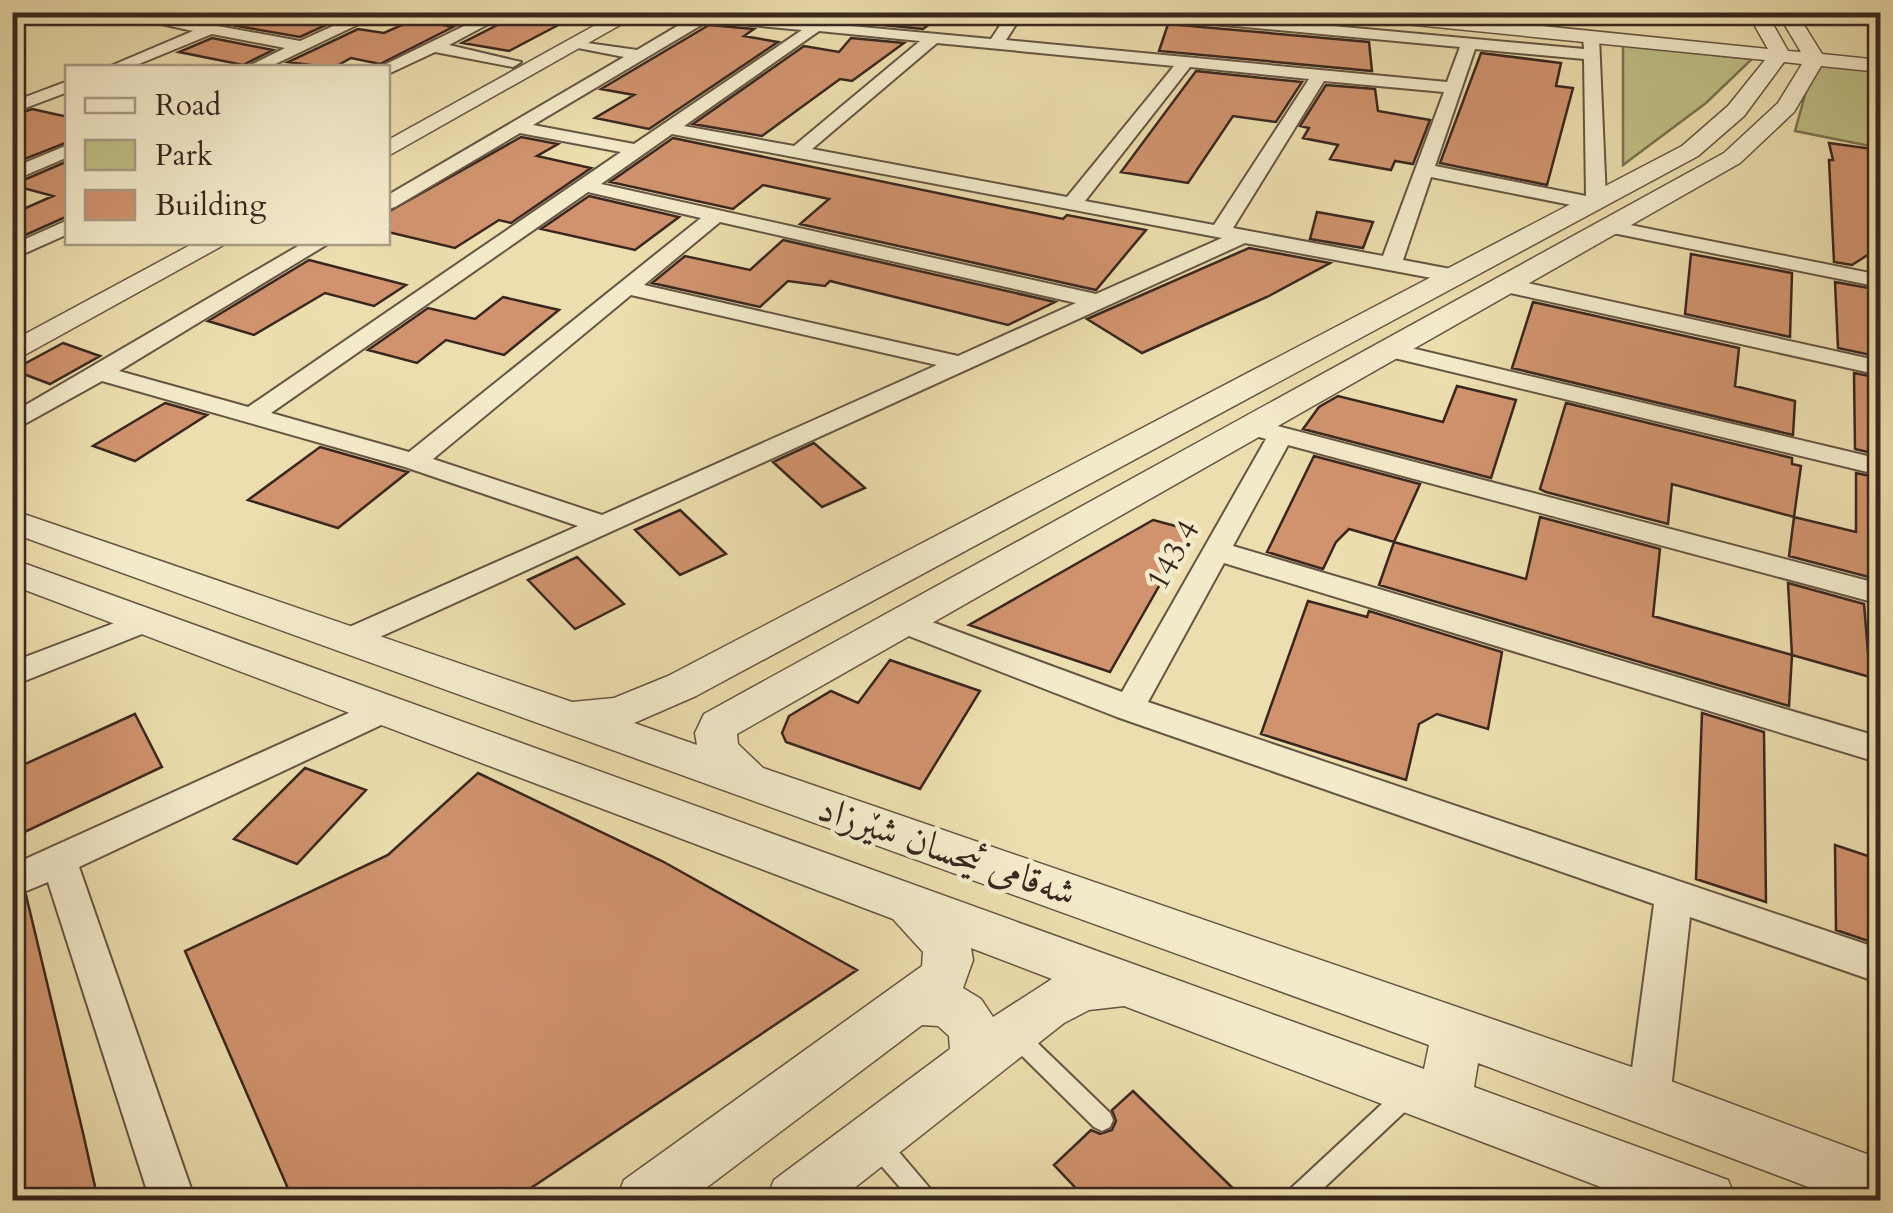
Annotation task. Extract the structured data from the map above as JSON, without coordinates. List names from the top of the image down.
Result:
{
  "streets": {
    "street": ["143.4", "شەقامی ئیحسان شێرزاد"]
  },
  "legend": ["Road", "Park", "Building"]
}
